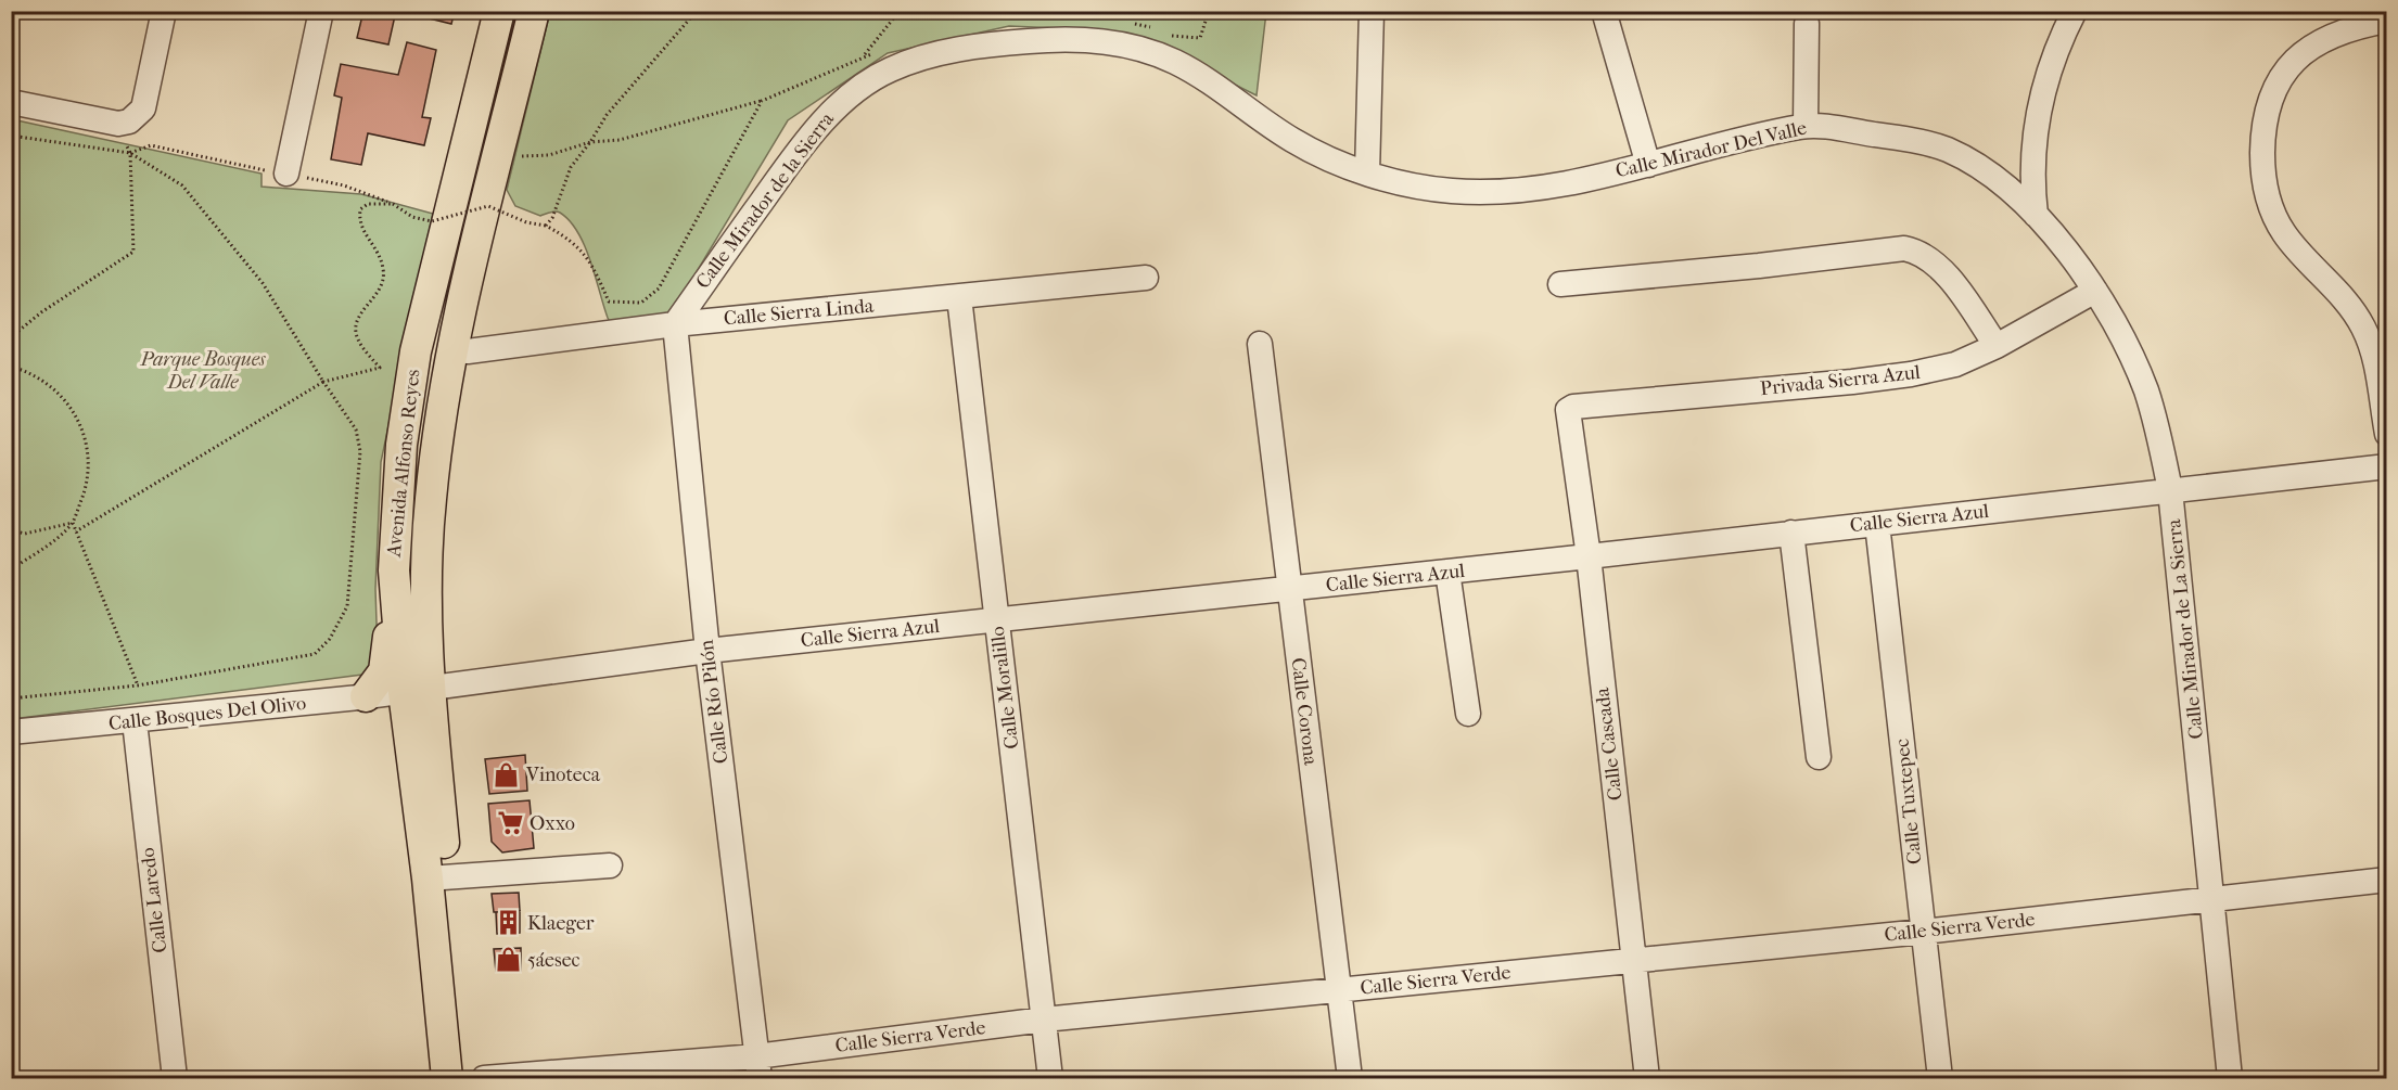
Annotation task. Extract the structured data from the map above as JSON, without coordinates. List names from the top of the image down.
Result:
{
  "streets": {
    "main road": ["Avenida Alfonso Reyes"],
    "street": [
      "Calle Mirador Del Valle",
      "Calle Mirador de la Sierra",
      "Calle Sierra Linda",
      "Privada Sierra Azul",
      "Calle Sierra Azul",
      "Calle Mirador de La Sierra",
      "Calle Moralillo",
      "Calle Río Pilón",
      "Calle Corona",
      "Calle Bosques Del Olivo",
      "Calle Cascada",
      "Calle Tuxtepec",
      "Calle Laredo",
      "Calle Sierra Verde"
    ]
  },
  "crossings": [
    ["Calle Mirador Del Valle", "Calle Mirador de la Sierra"],
    ["Calle Mirador Del Valle", "Calle Mirador de La Sierra"],
    ["Calle Mirador de la Sierra", "Calle Sierra Linda"],
    ["Calle Mirador de la Sierra", "Calle Río Pilón"],
    ["Calle Sierra Linda", "Avenida Alfonso Reyes"],
    ["Calle Sierra Linda", "Calle Moralillo"],
    ["Calle Sierra Linda", "Calle Río Pilón"],
    ["Privada Sierra Azul", "Calle Mirador de La Sierra"],
    ["Privada Sierra Azul", "Calle Cascada"],
    ["Avenida Alfonso Reyes", "Calle Sierra Azul"],
    ["Avenida Alfonso Reyes", "Calle Bosques Del Olivo"],
    ["Calle Sierra Azul", "Calle Mirador de La Sierra"],
    ["Calle Sierra Azul", "Calle Moralillo"],
    ["Calle Sierra Azul", "Calle Río Pilón"],
    ["Calle Sierra Azul", "Calle Corona"],
    ["Calle Sierra Azul", "Calle Bosques Del Olivo"],
    ["Calle Sierra Azul", "Calle Cascada"],
    ["Calle Sierra Azul", "Calle Tuxtepec"],
    ["Calle Mirador de La Sierra", "Calle Sierra Verde"],
    ["Calle Moralillo", "Calle Sierra Verde"],
    ["Calle Río Pilón", "Calle Sierra Verde"],
    ["Calle Corona", "Calle Sierra Verde"],
    ["Calle Bosques Del Olivo", "Calle Laredo"],
    ["Calle Cascada", "Calle Sierra Verde"],
    ["Calle Tuxtepec", "Calle Sierra Verde"]
  ],
  "parks": ["Parque Bosques Del Valle"],
  "places": {
    "shop": ["Vinoteca", "5áesec"],
    "supermarket": ["Oxxo"],
    "building": ["Klaeger"]
  }
}
